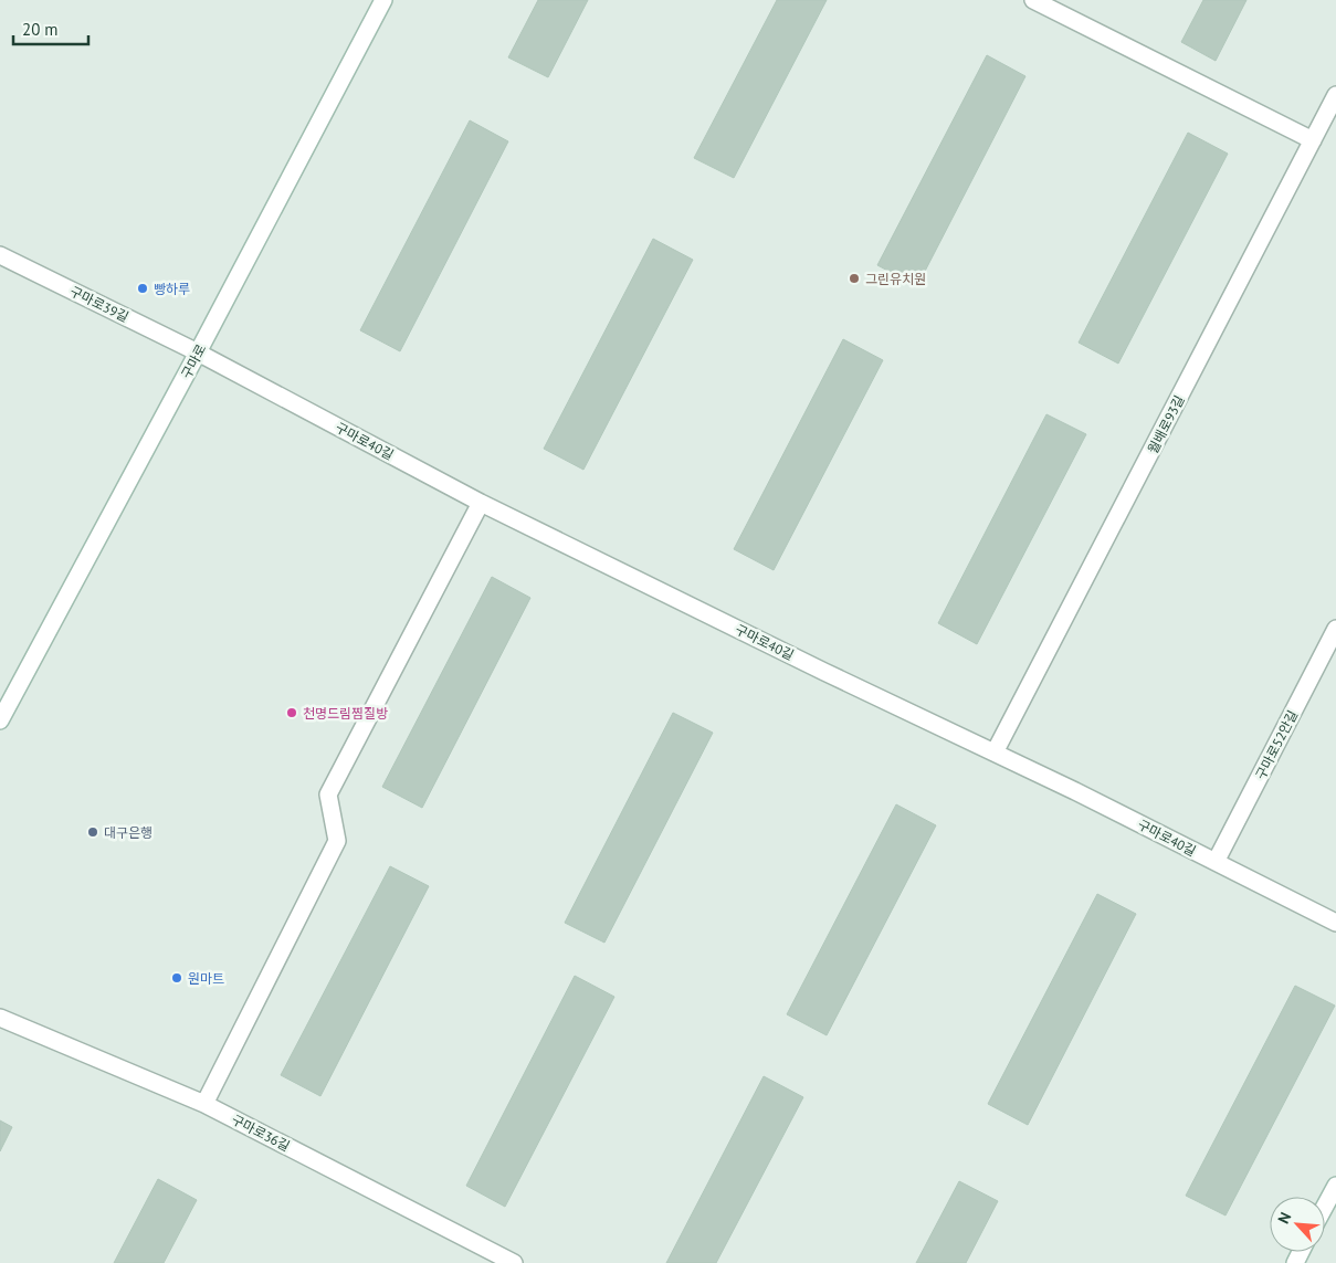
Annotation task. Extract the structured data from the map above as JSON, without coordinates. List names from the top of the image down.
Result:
{
  "streets": {
    "street": [
      "구마로39길",
      "구마로",
      "월배로93길",
      "구마로40길",
      "구마로52안길",
      "구마로36길"
    ]
  },
  "crossings": [
    ["구마로39길", "구마로"],
    ["구마로39길", "구마로40길"],
    ["구마로", "구마로40길"],
    ["월배로93길", "구마로40길"],
    ["구마로40길", "구마로52안길"]
  ],
  "places": [
    "그린유치원",
    "빵하루",
    "천명드림찜질방",
    "대구은행",
    "원마트"
  ],
  "scale_bar": "20 m",
  "north": "top left"
}
